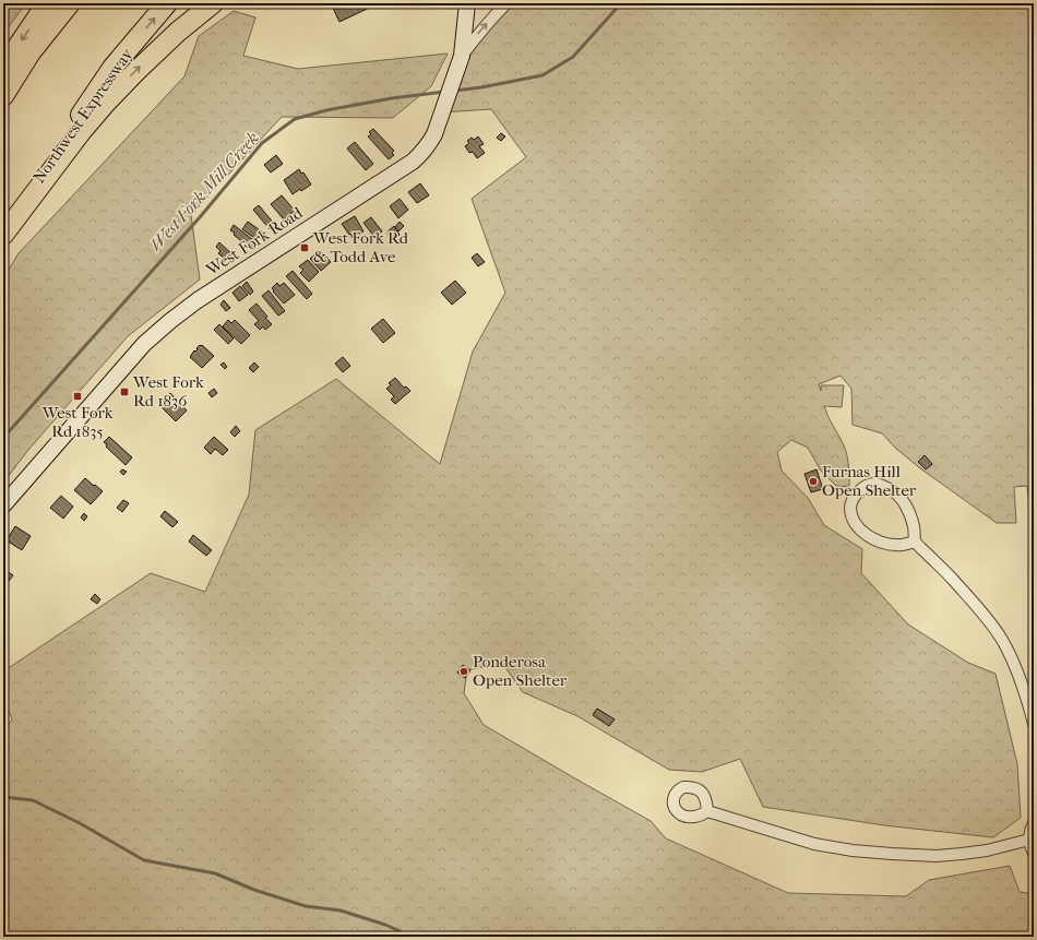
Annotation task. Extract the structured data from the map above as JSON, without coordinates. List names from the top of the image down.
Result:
{
  "streets": {
    "highway": ["Northwest Expressway"],
    "street": ["West Fork Road"]
  },
  "water": ["West Fork Mill Creek"],
  "places": {
    "transit": ["West Fork Rd & Todd Ave", "West Fork Rd 1836", "West Fork Rd 1835"],
    "other": ["Furnas Hill Open Shelter", "Ponderosa Open Shelter"]
  }
}
